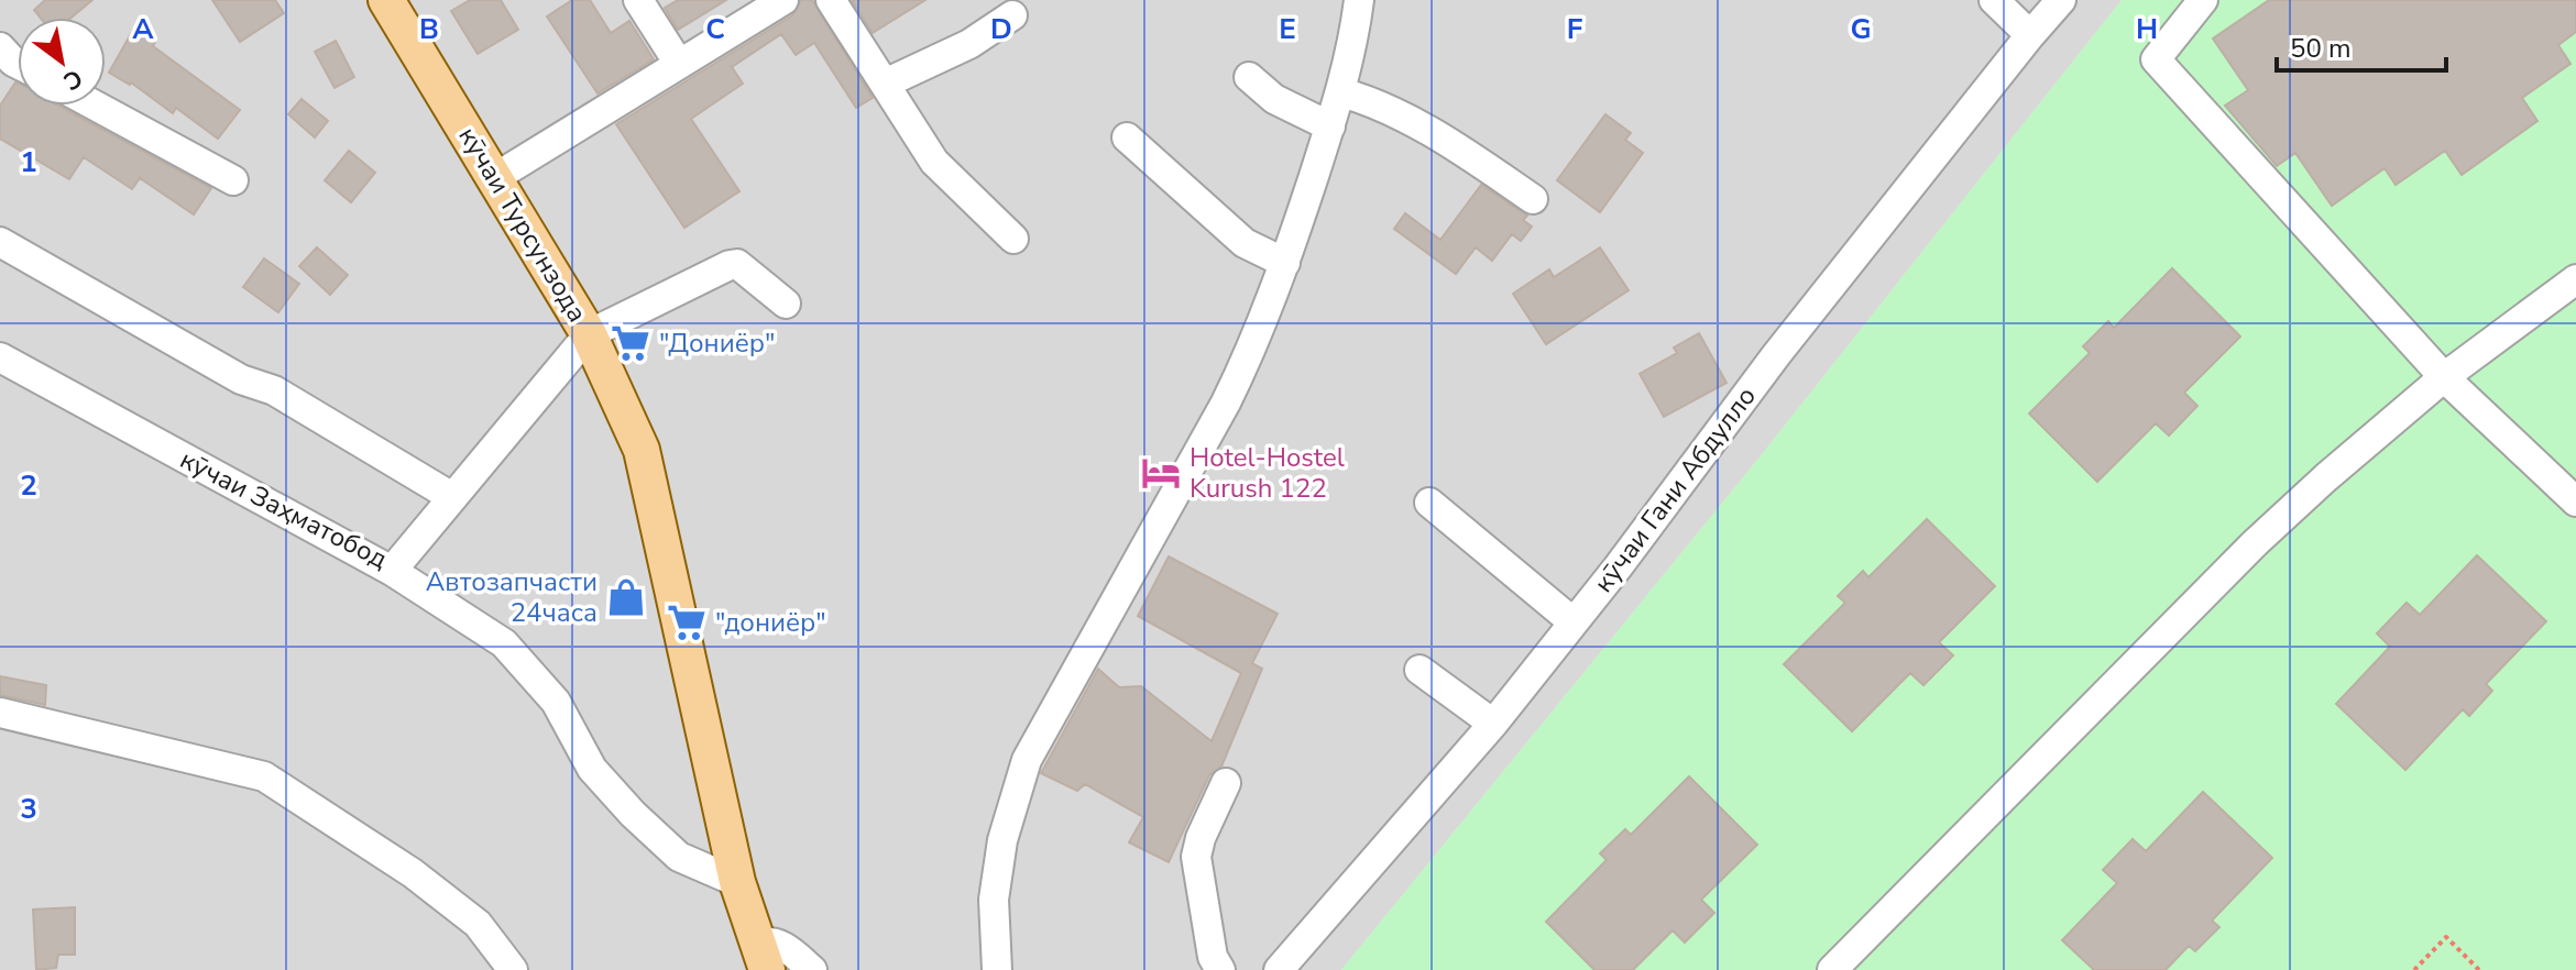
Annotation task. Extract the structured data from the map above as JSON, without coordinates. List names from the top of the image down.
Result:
{
  "streets": {
    "main road": ["кӯчаи Турсунзода"],
    "street": ["кӯчаи Гани Абдулло", "кӯчаи Заҳматобод"]
  },
  "crossings": [
    ["кӯчаи Турсунзода", "кӯчаи Заҳматобод"]
  ],
  "places": {
    "supermarket": ["\"Дониёр\"", "\"дониёр\""],
    "hotel": ["Hotel-Hostel Kurush 122"],
    "shop": ["Автозапчасти 24часа"]
  },
  "scale_bar": "50 m",
  "north": "bottom right",
  "grid": {
    "columns": [
      "A",
      "B",
      "C",
      "D",
      "E",
      "F",
      "G",
      "H"
    ],
    "rows": ["1", "2", "3"]
  }
}
